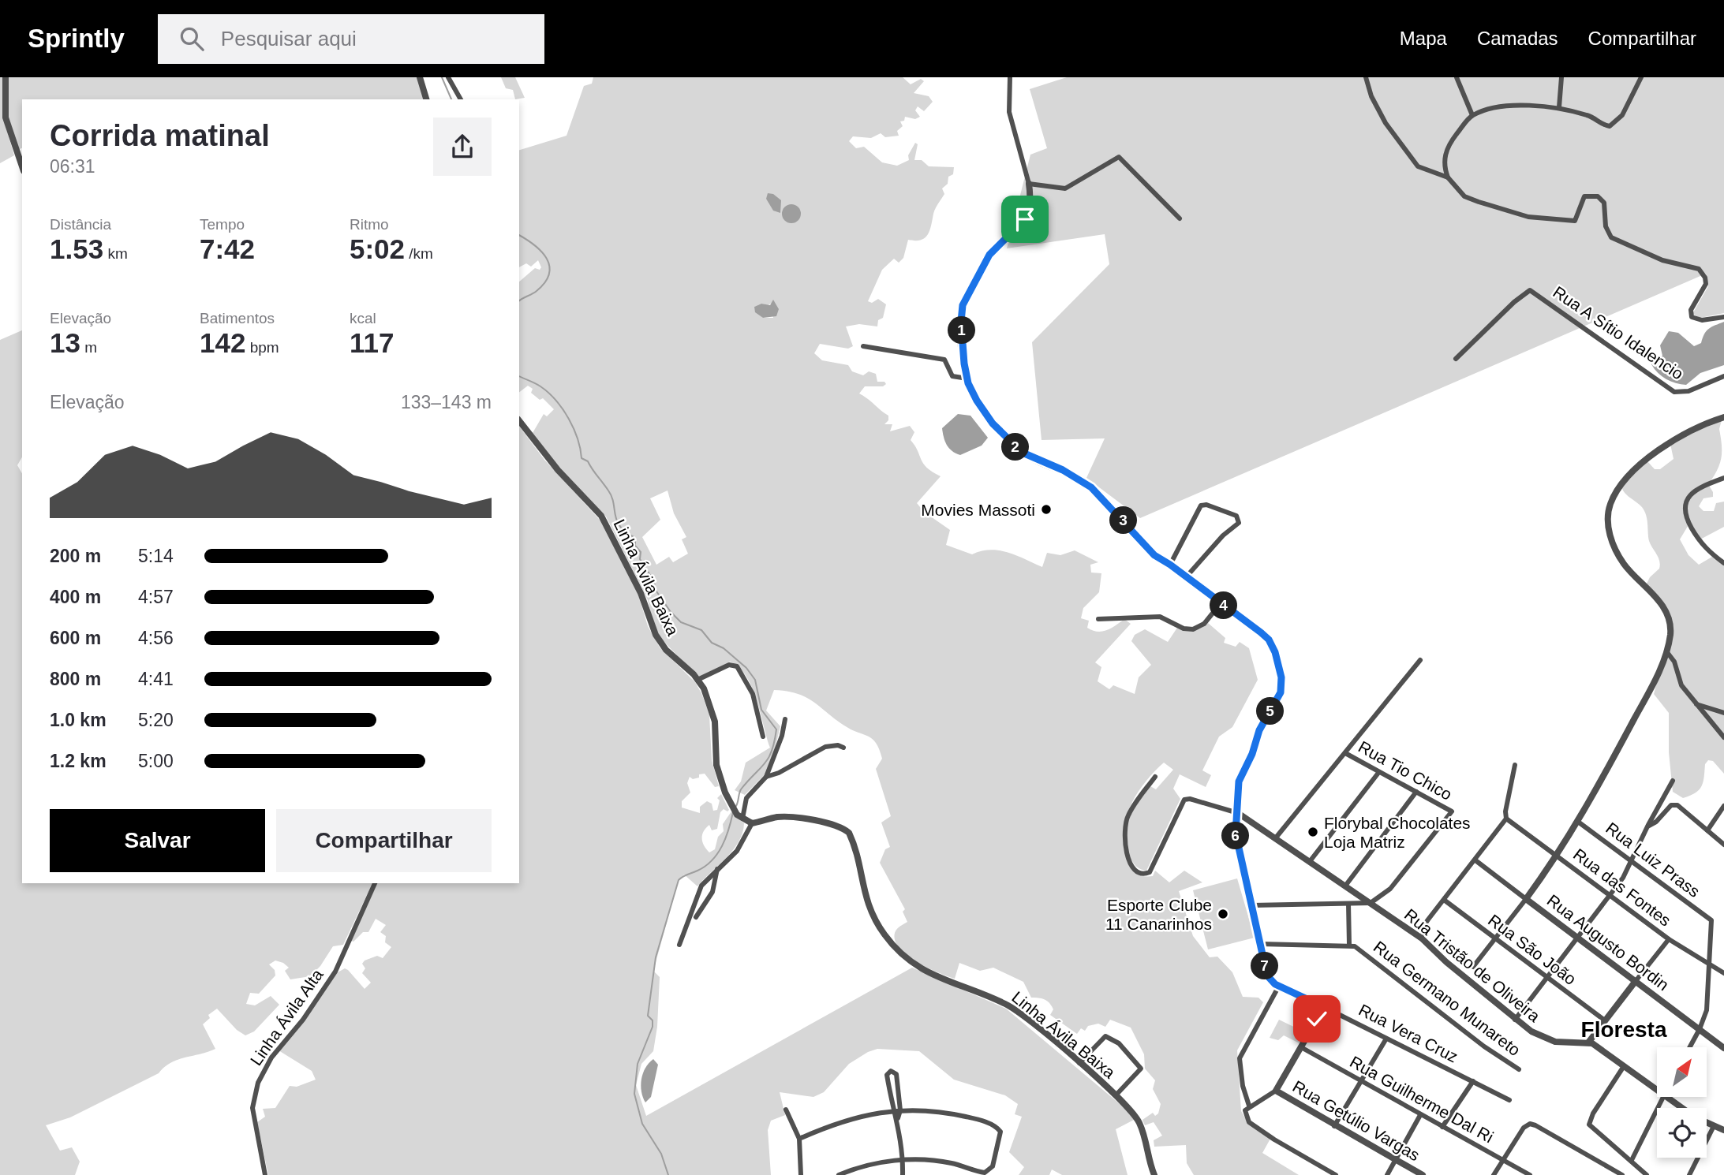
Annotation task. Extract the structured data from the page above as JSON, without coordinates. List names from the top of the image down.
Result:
{
  "streets": {
    "street": [
      "Rua A Sítio Idalencio",
      "Linha Ávila Baixa",
      "Rua Tio Chico",
      "Rua Luiz Prass",
      "Rua das Fontes",
      "Rua Augusto Bordin",
      "Rua São João",
      "Rua Tristão de Oliveira",
      "Rua Germano Munareto",
      "Linha Ávila Alta",
      "Rua Vera Cruz",
      "Rua Guilherme Dal Ri",
      "Rua Getúlio Vargas"
    ]
  },
  "crossings": [
    ["Rua Tio Chico", "Rua Tristão de Oliveira"],
    ["Rua Luiz Prass", "Rua das Fontes"]
  ],
  "districts": ["Floresta"],
  "places": ["Movies Massoti", "Florybal Chocolates Loja Matriz", "Esporte Clube 11 Canarinhos"],
  "north": "top right",
  "page": {
    "header": "Sprintly",
    "search": "Pesquisar aqui",
    "nav": ["Mapa", "Camadas", "Compartilhar"],
    "heading": ["Corrida matinal", "06:31"],
    "stats": [
      ["Distância", "1.53 km"],
      ["Tempo", "7:42"],
      ["Ritmo", "5:02 /km"],
      ["Elevação", "13 m"],
      ["Batimentos", "142 bpm"],
      ["kcal", "117"]
    ],
    "pins": [
      "1",
      "2",
      "3",
      "4",
      "5",
      "6",
      "7"
    ],
    "chart": ["Elevação", "133–143 m"],
    "list": [
      {
        "name": "200 m",
        "note": "5:14"
      },
      {
        "name": "400 m",
        "note": "4:57"
      },
      {
        "name": "600 m",
        "note": "4:56"
      },
      {
        "name": "800 m",
        "note": "4:41"
      },
      {
        "name": "1.0 km",
        "note": "5:20"
      },
      {
        "name": "1.2 km",
        "note": "5:00"
      }
    ],
    "buttons": ["Salvar", "Compartilhar"]
  }
}
